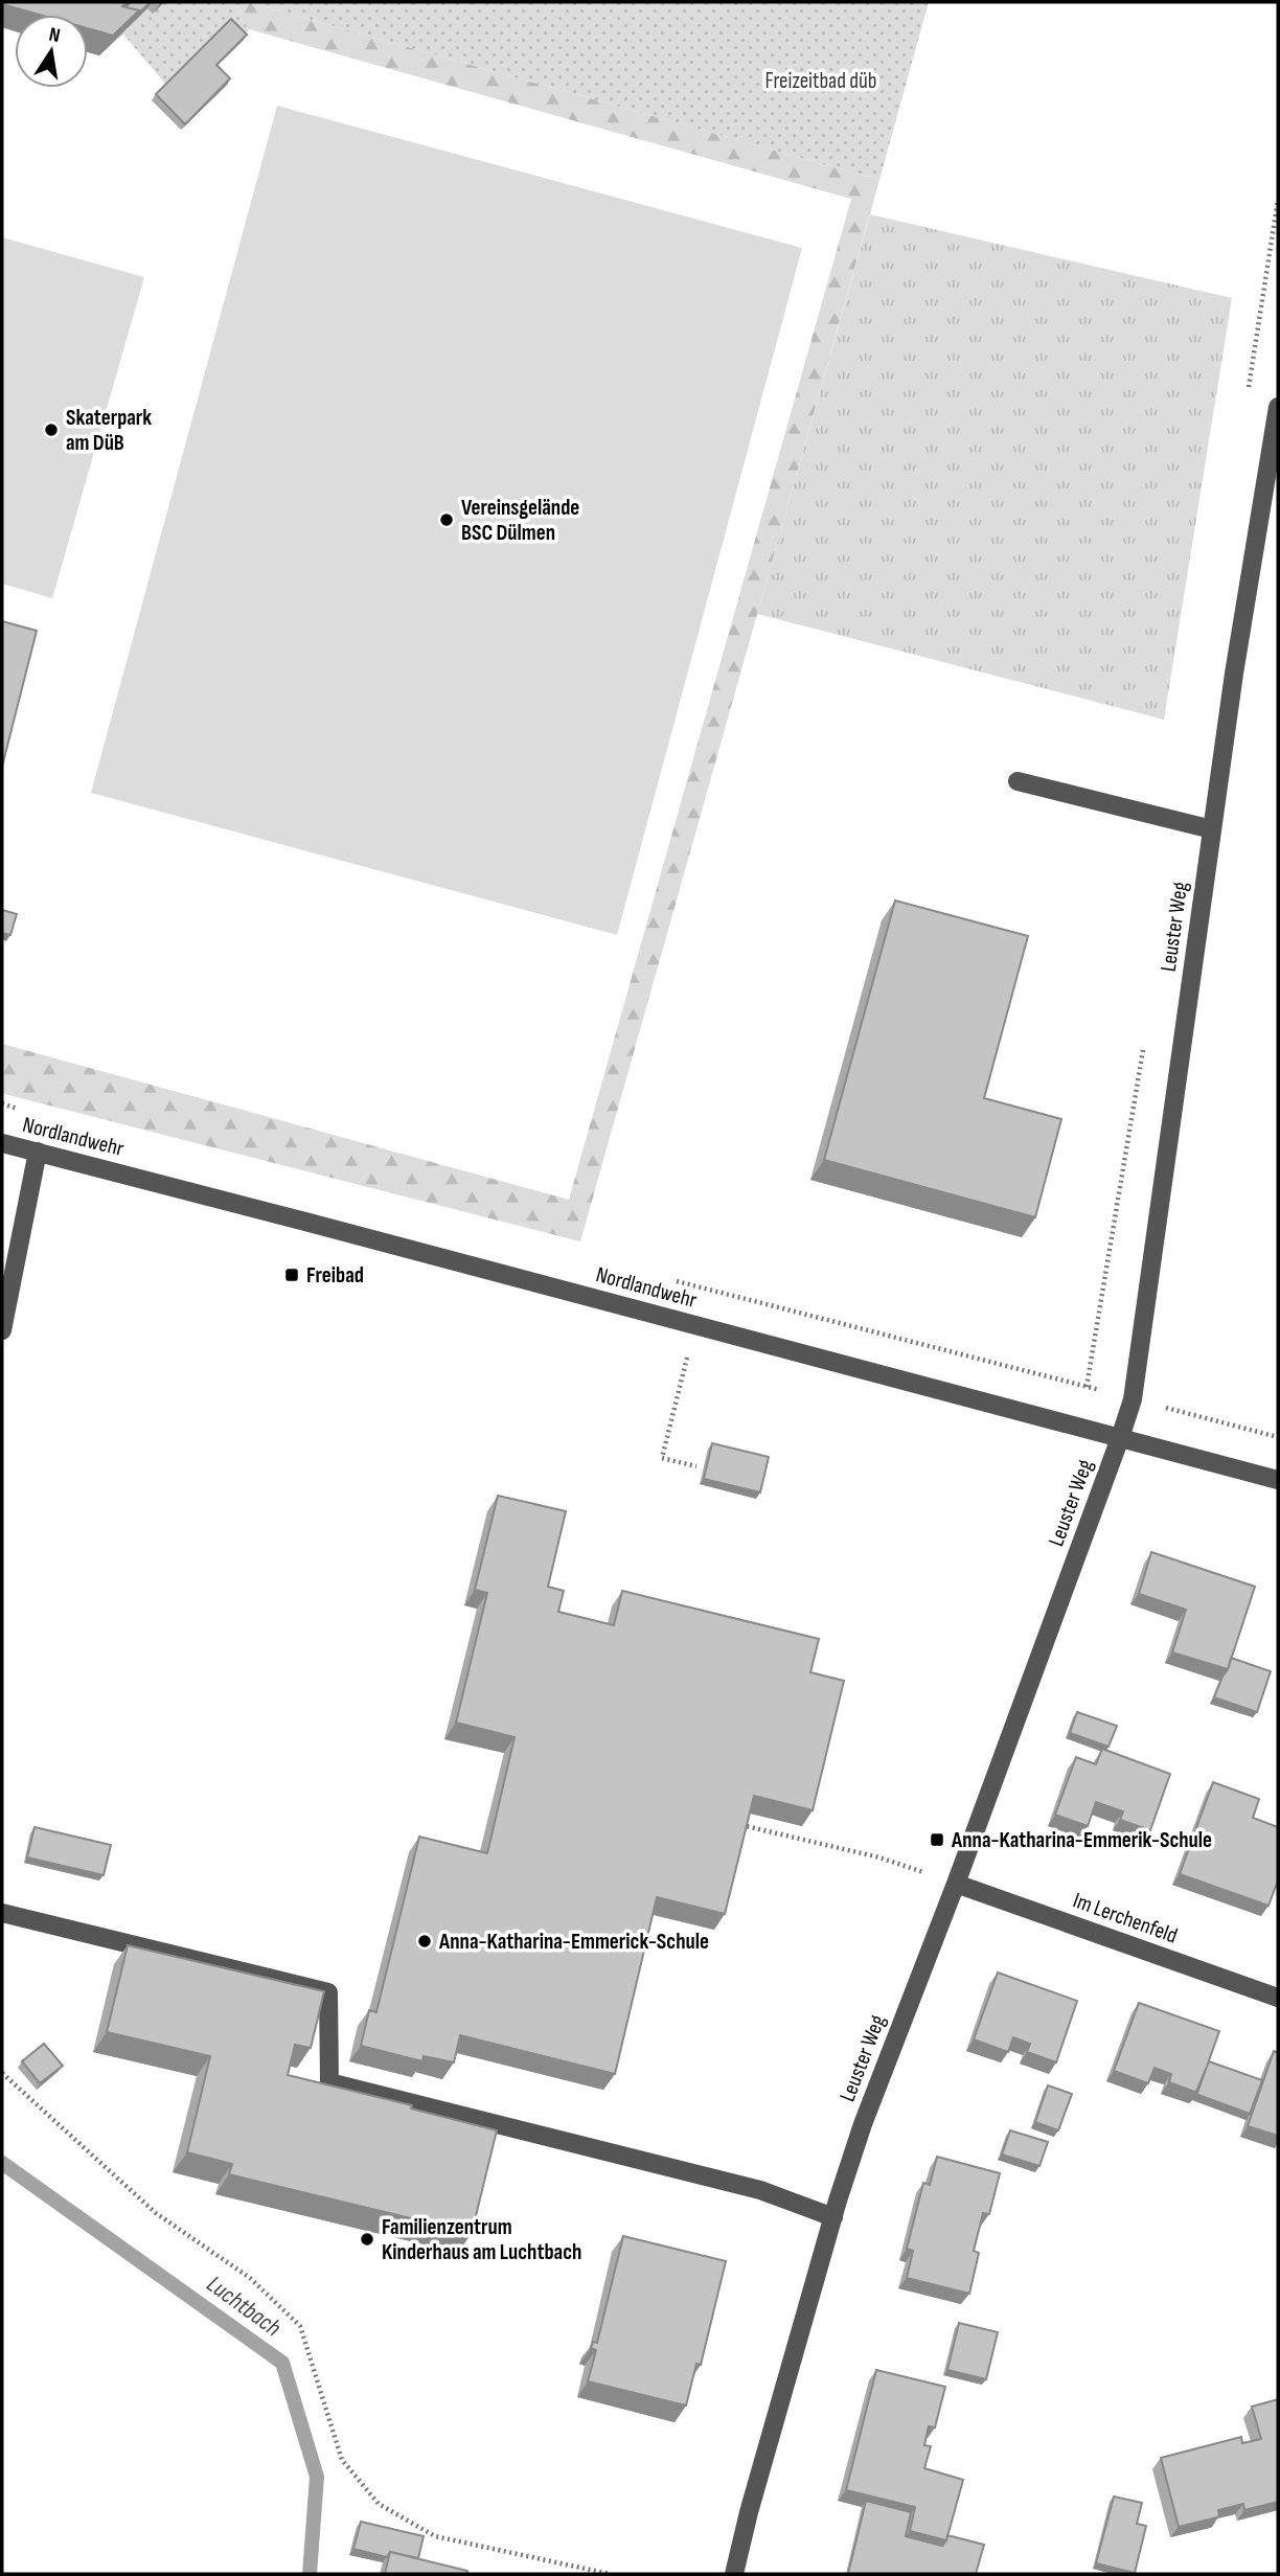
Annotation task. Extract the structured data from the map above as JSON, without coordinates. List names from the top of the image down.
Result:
{
  "streets": {
    "street": ["Leuster Weg", "Nordlandwehr", "Im Lerchenfeld"]
  },
  "crossings": [
    ["Leuster Weg", "Nordlandwehr"],
    ["Leuster Weg", "Im Lerchenfeld"]
  ],
  "water": ["Luchtbach"],
  "parks": ["Freizeitbad düb"],
  "places": {
    "other": [
      "Skaterpark am DüB",
      "Vereinsgelände BSC Dülmen",
      "Anna-Katharina-Emmerick-Schule",
      "Familienzentrum Kinderhaus am Luchtbach"
    ],
    "transit": ["Freibad", "Anna-Katharina-Emmerik-Schule"]
  },
  "north": "top"
}
